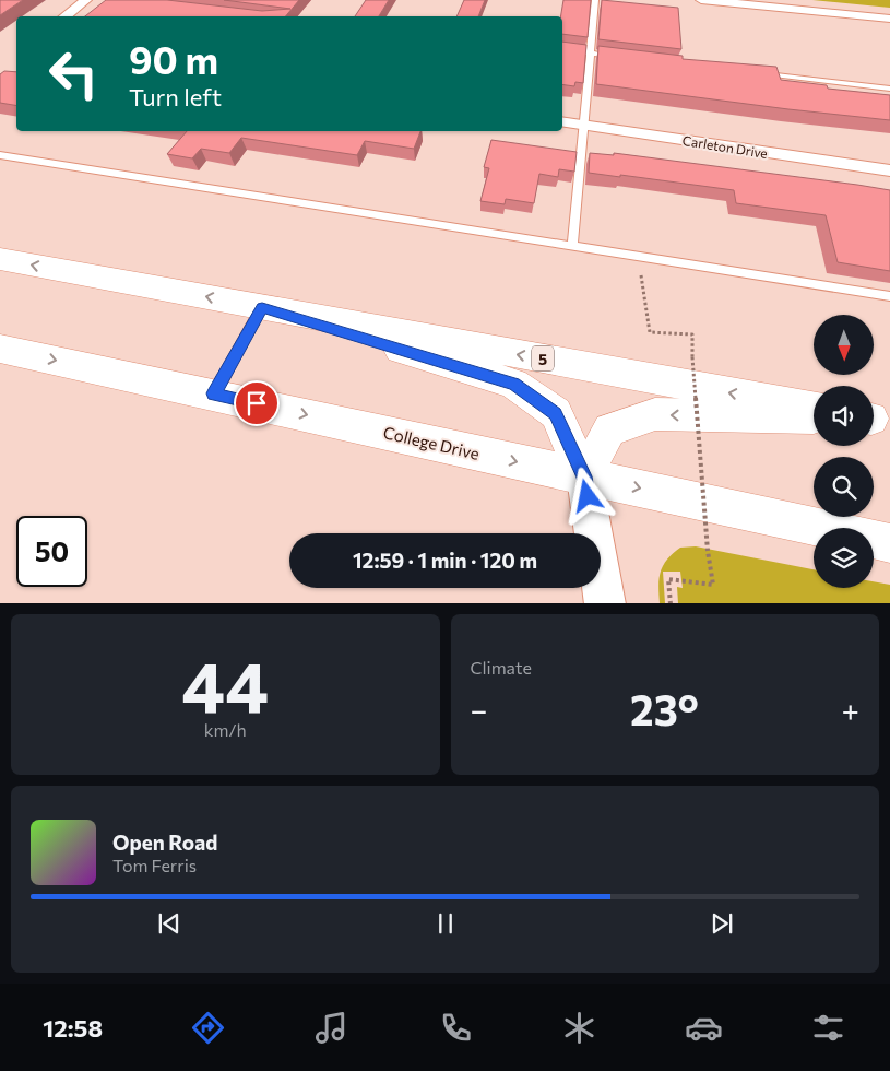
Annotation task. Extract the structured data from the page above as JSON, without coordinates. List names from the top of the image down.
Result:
{
  "streets": {
    "main road": ["5", "College Drive"],
    "street": ["Carleton Drive"]
  },
  "north": "bottom",
  "page": {
    "turn": ["90 m", "Turn left"],
    "limit": "50",
    "trip": "12:59 · 1 min · 120 m",
    "tile": [
      ["44", "km/h"],
      "Climate"
    ],
    "heat": ["−", "23°", "+"],
    "song": ["Open Road", "Tom Ferris"],
    "tabs": "12:58"
  }
}
